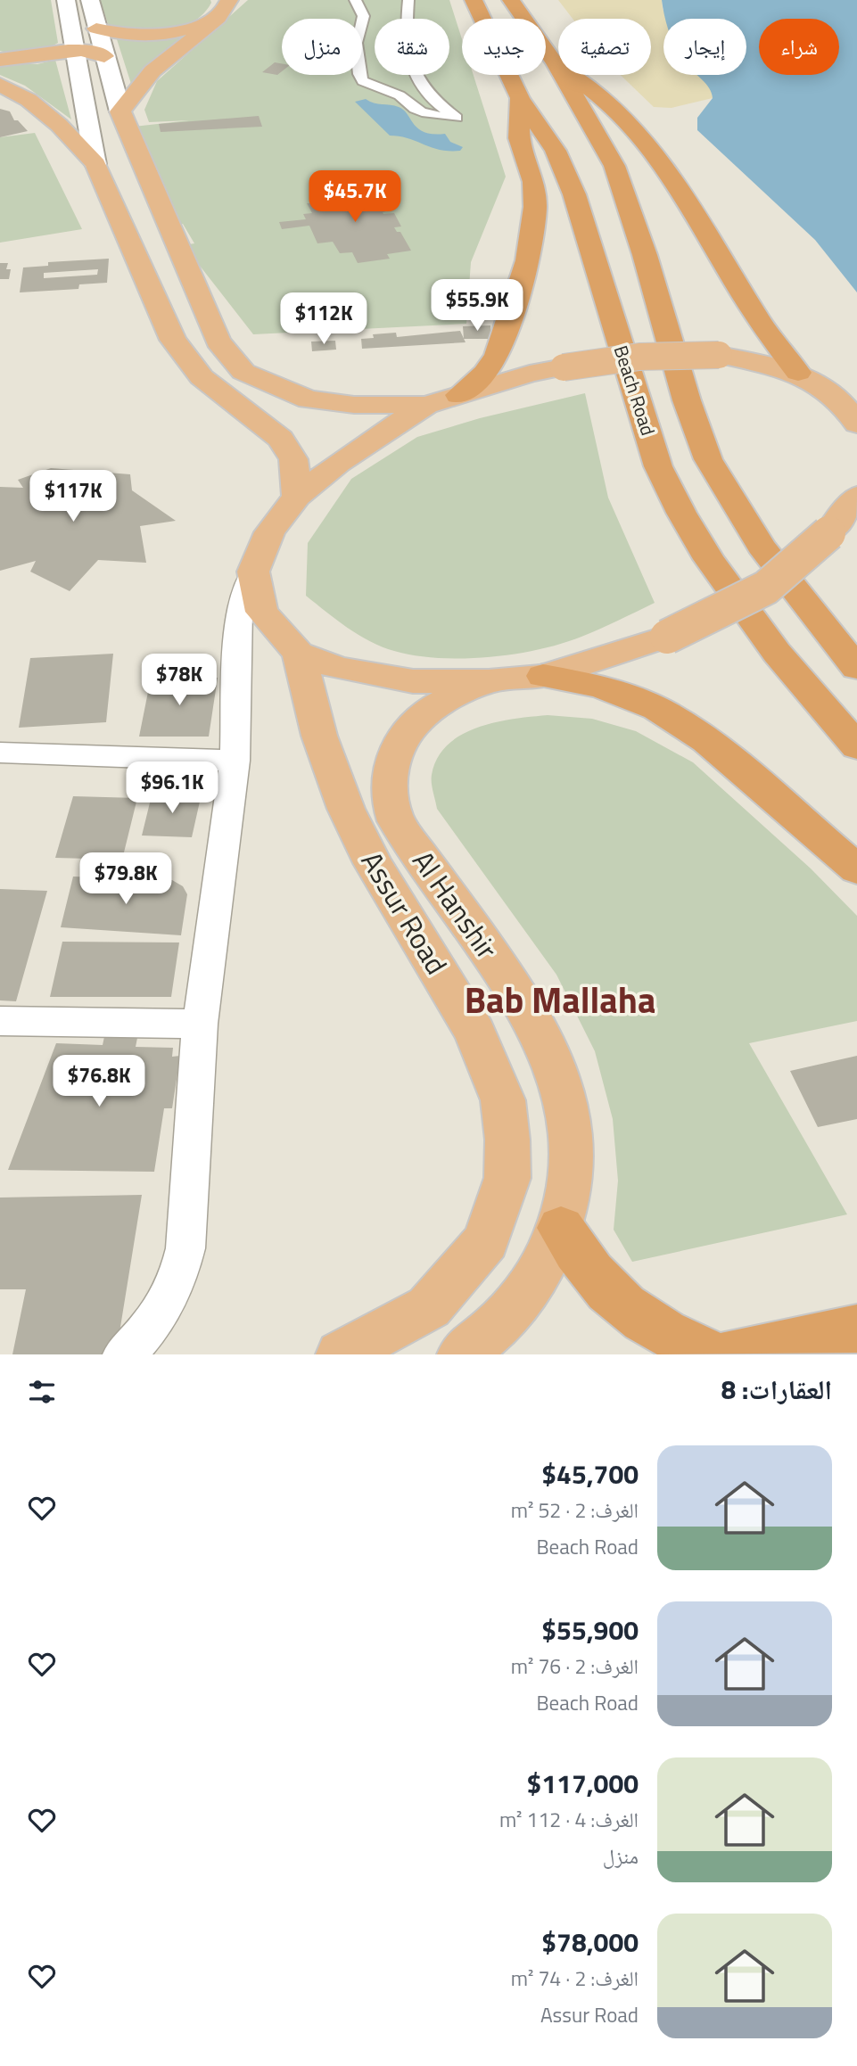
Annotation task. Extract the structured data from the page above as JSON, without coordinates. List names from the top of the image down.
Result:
{
  "streets": {
    "highway": ["Beach Road"],
    "main road": ["Al Hanshir", "Assur Road"]
  },
  "districts": ["Bab Mallaha"],
  "page": {
    "chip": [
      "شراء",
      "إيجار",
      "تصفية",
      "جديد",
      "شقة",
      "منزل"
    ],
    "price": [
      "$45.7K",
      "$55.9K",
      "$112K",
      "$117K",
      "$78K",
      "$96.1K",
      "$79.8K",
      "$76.8K"
    ],
    "heading": "العقارات: 8",
    "list": [
      {
        "name": "$45,700",
        "note": "الغرف: 2 · 52 m² · Beach Road"
      },
      {
        "name": "$55,900",
        "note": "الغرف: 2 · 76 m² · Beach Road"
      },
      {
        "name": "$117,000",
        "note": "الغرف: 4 · 112 m² · منزل"
      },
      {
        "name": "$78,000",
        "note": "الغرف: 2 · 74 m² · Assur Road"
      }
    ]
  }
}
